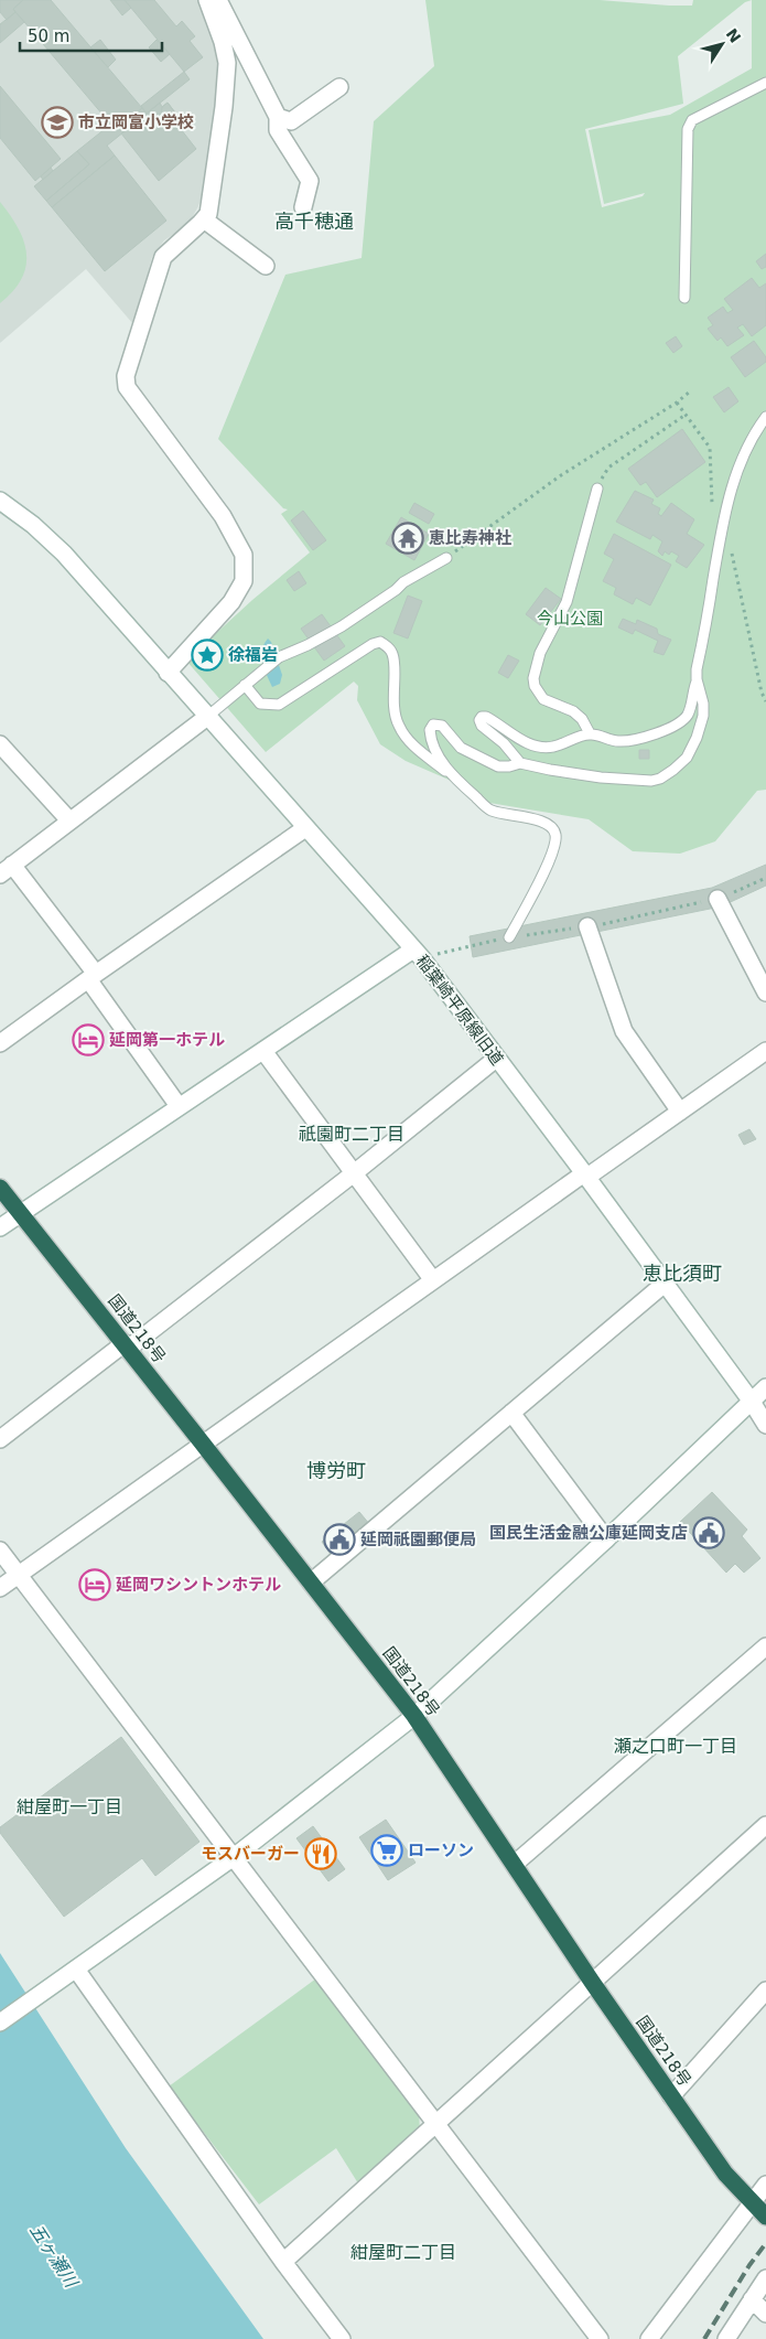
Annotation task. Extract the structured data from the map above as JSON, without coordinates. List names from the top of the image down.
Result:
{
  "streets": {
    "highway": ["国道218号"],
    "street": ["稲葉崎平原線旧道"]
  },
  "crossings": [
    ["稲葉崎平原線旧道", "国道218号"]
  ],
  "districts": [
    "高千穂通",
    "祇園町二丁目",
    "恵比須町",
    "博労町",
    "瀬之口町一丁目",
    "紺屋町一丁目",
    "紺屋町二丁目"
  ],
  "water": ["五ヶ瀬川"],
  "parks": ["今山公園"],
  "places": {
    "school or university": ["市立岡富小学校"],
    "temple": ["恵比寿神社"],
    "place": ["徐福岩"],
    "hotel": ["延岡第一ホテル", "延岡ワシントンホテル"],
    "public building": ["国民生活金融公庫延岡支店", "延岡祇園郵便局"],
    "supermarket": ["ローソン"],
    "restaurant": ["モスバーガー"]
  },
  "scale_bar": "50 m",
  "north": "top right"
}
